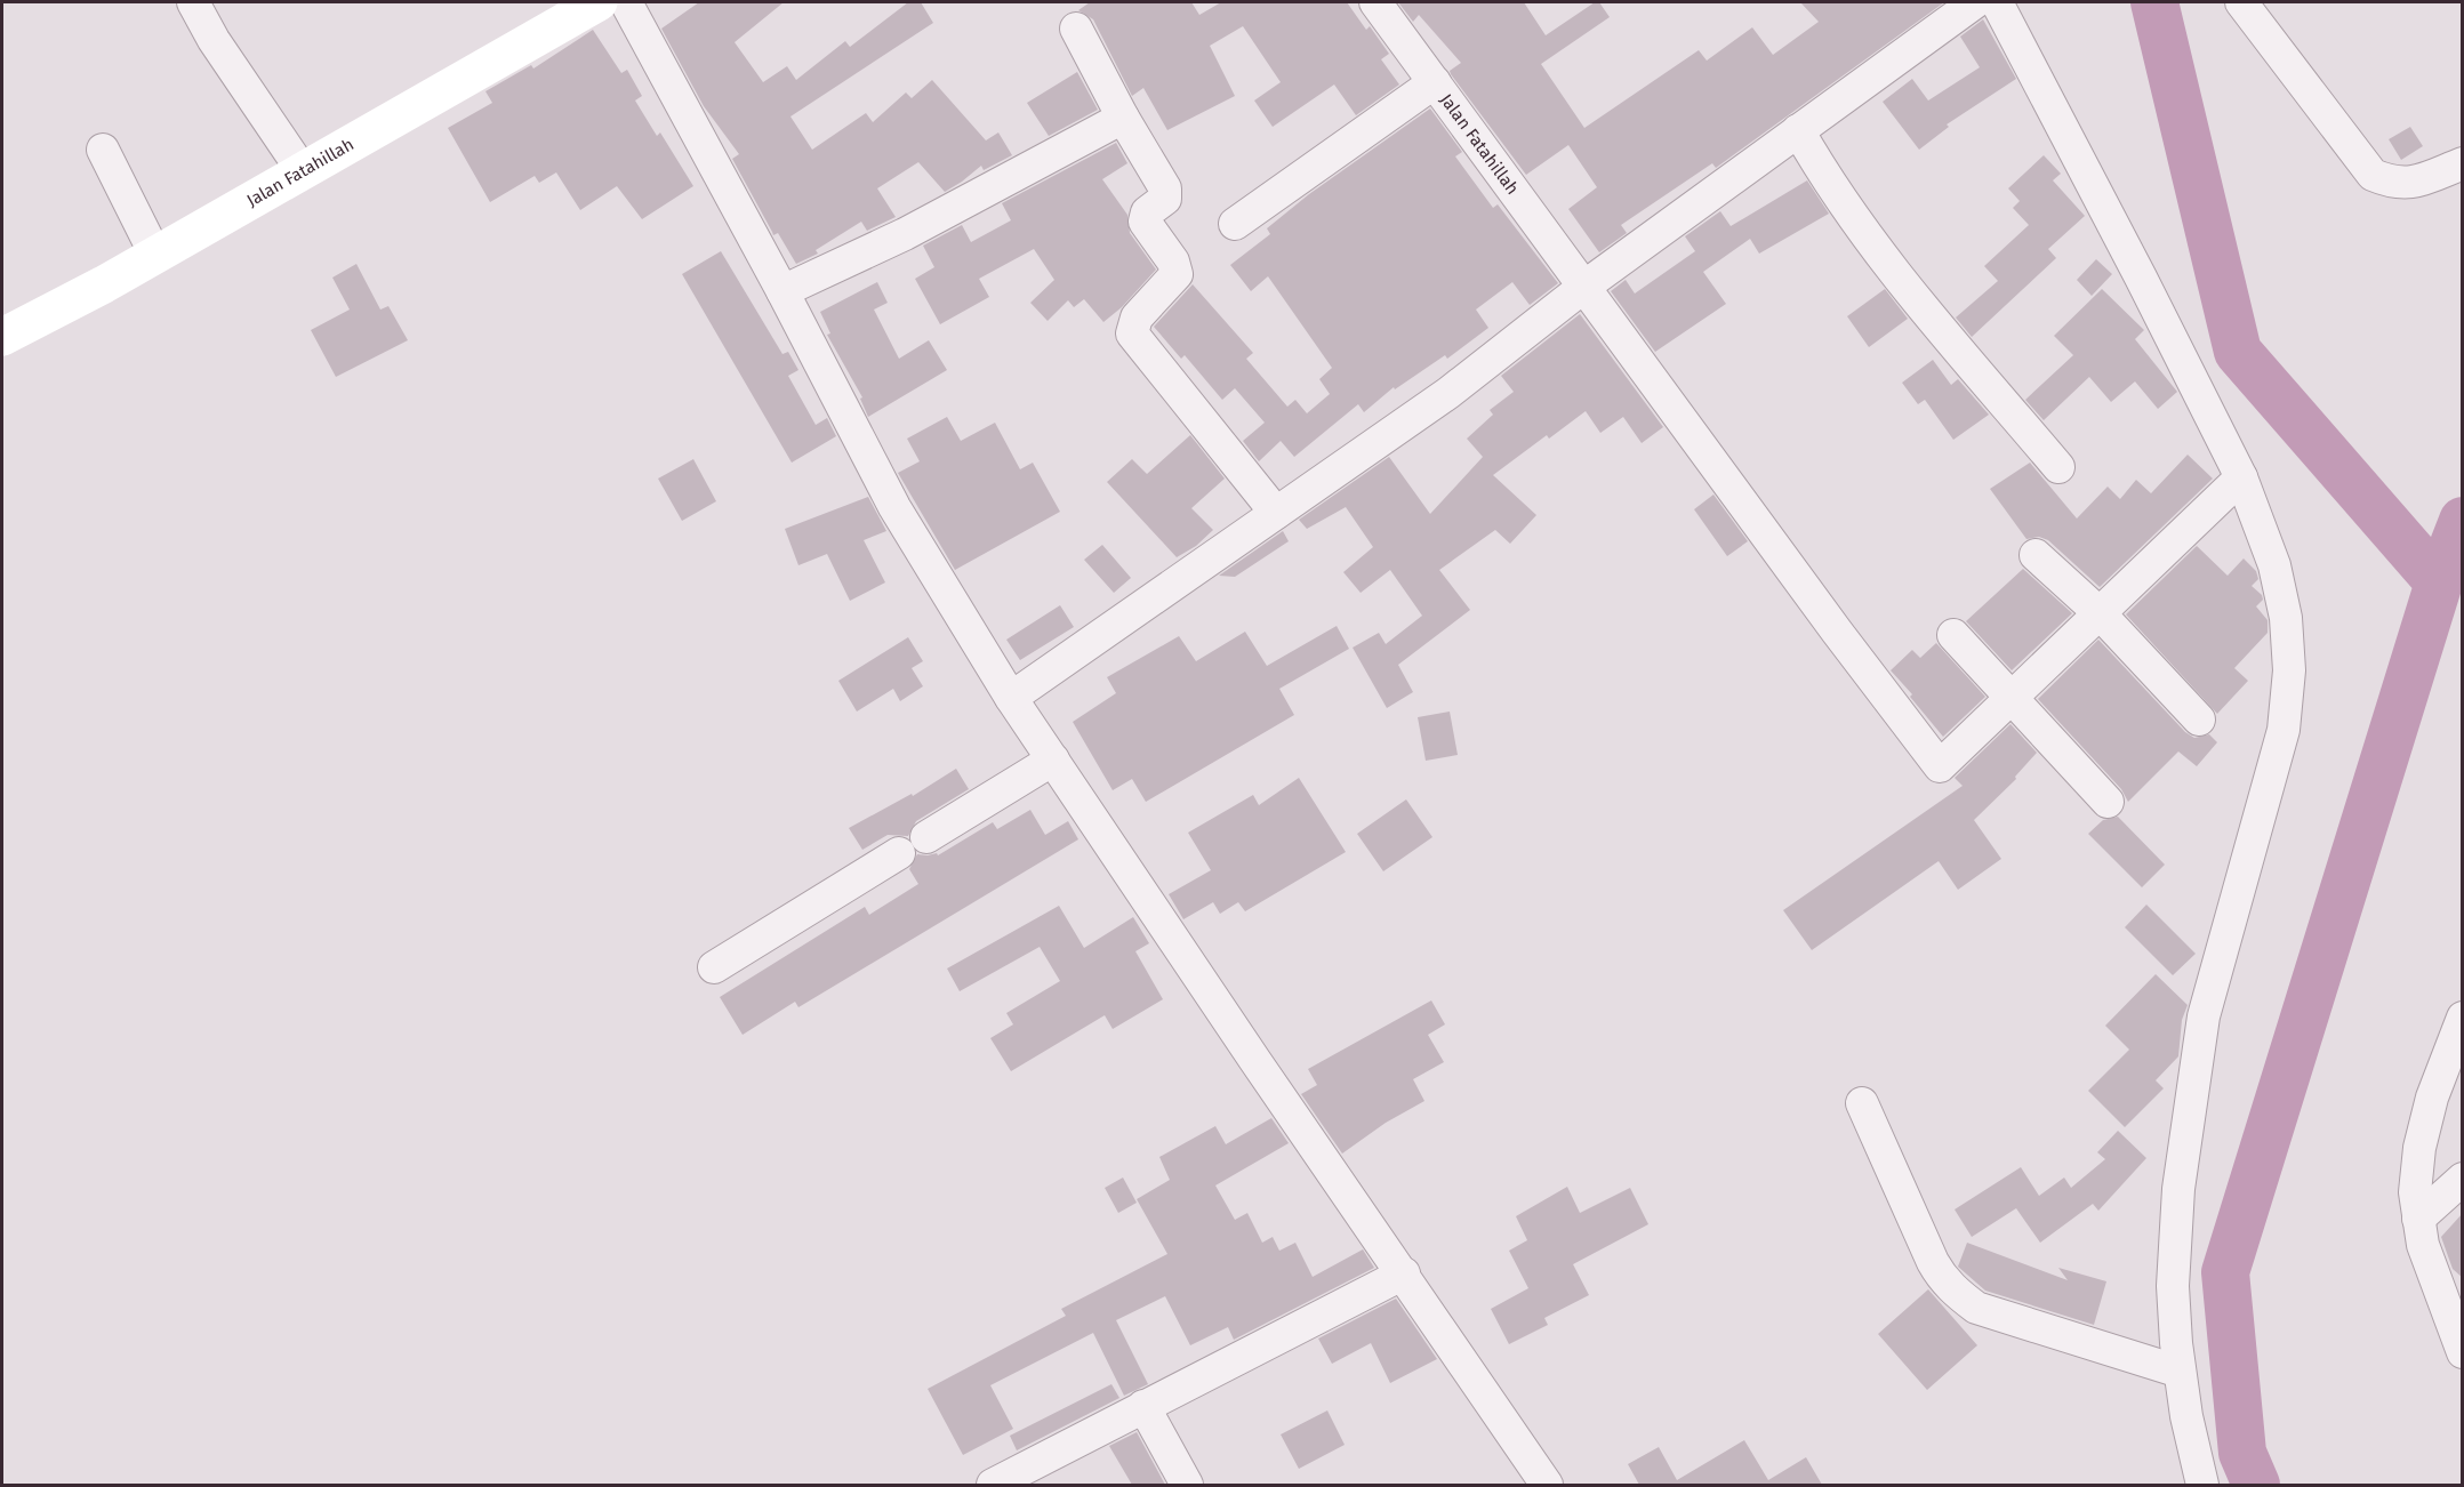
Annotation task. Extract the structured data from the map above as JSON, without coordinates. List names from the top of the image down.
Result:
{
  "streets": {
    "street": ["Jalan Fatahillah"]
  }
}
